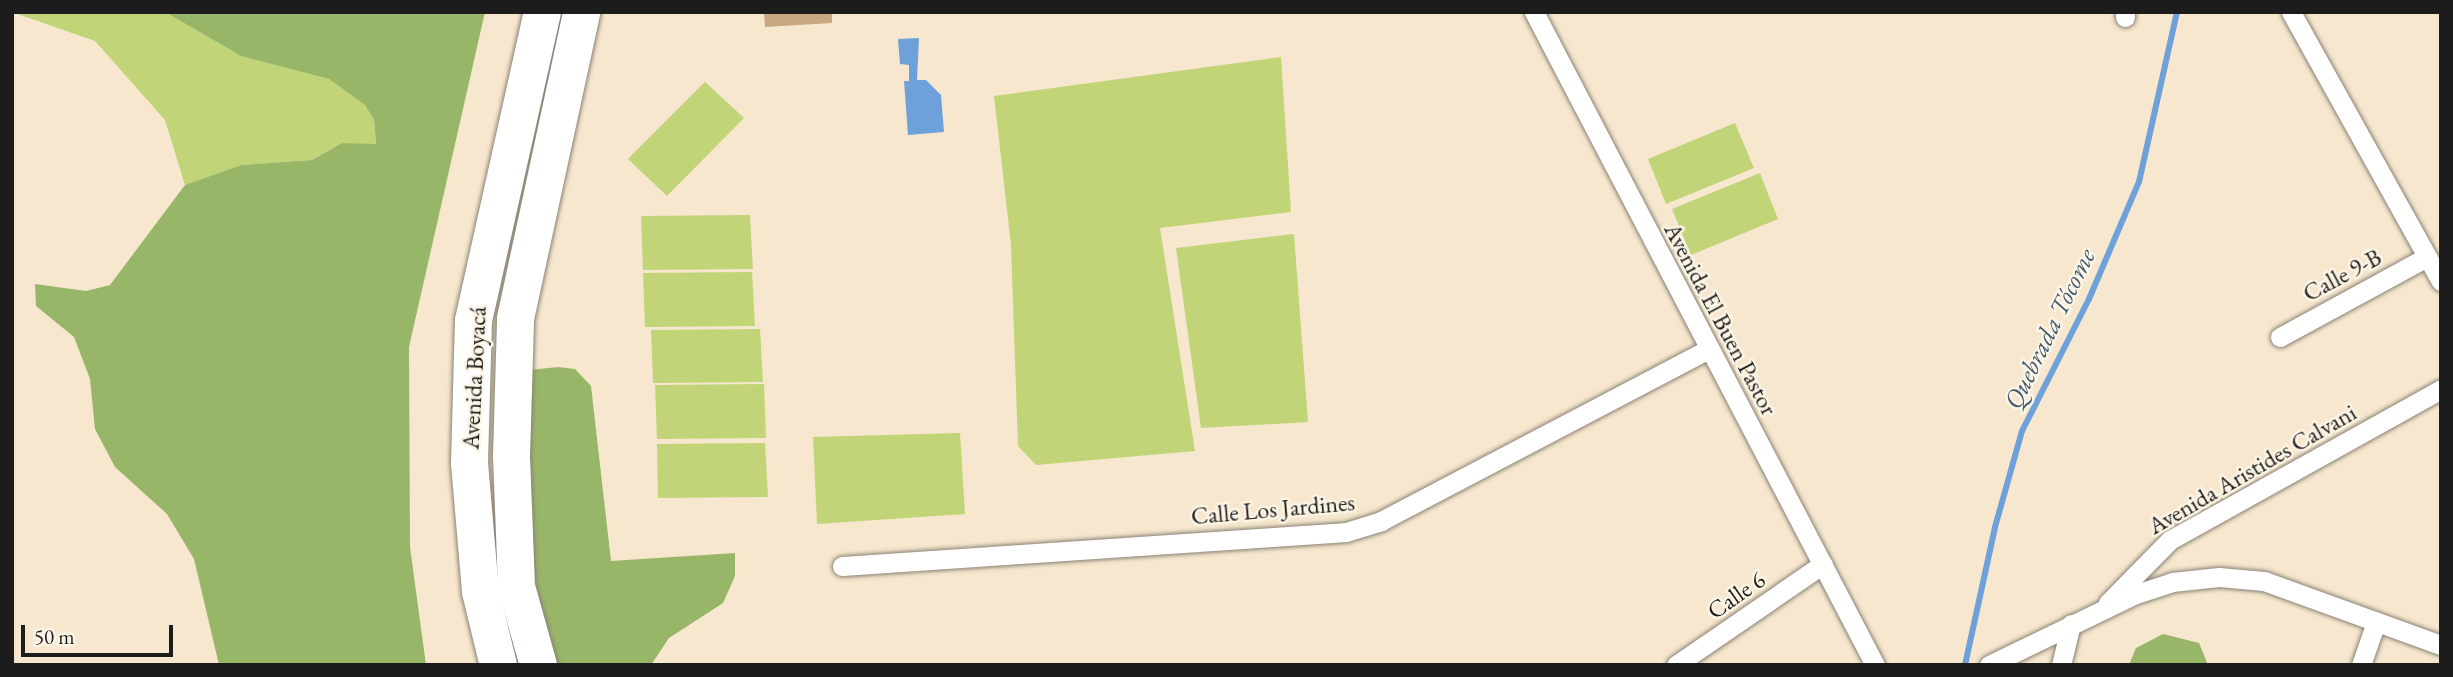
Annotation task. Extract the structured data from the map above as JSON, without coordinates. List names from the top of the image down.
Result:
{
  "streets": {
    "highway": ["Avenida Boyacá"],
    "street": [
      "Calle 9-B",
      "Avenida El Buen Pastor",
      "Avenida Aristides Calvani",
      "Calle Los Jardines",
      "Calle 6"
    ]
  },
  "crossings": [
    ["Avenida El Buen Pastor", "Calle Los Jardines"],
    ["Avenida El Buen Pastor", "Calle 6"]
  ],
  "water": ["Quebrada Tócome"],
  "scale_bar": "50 m"
}
